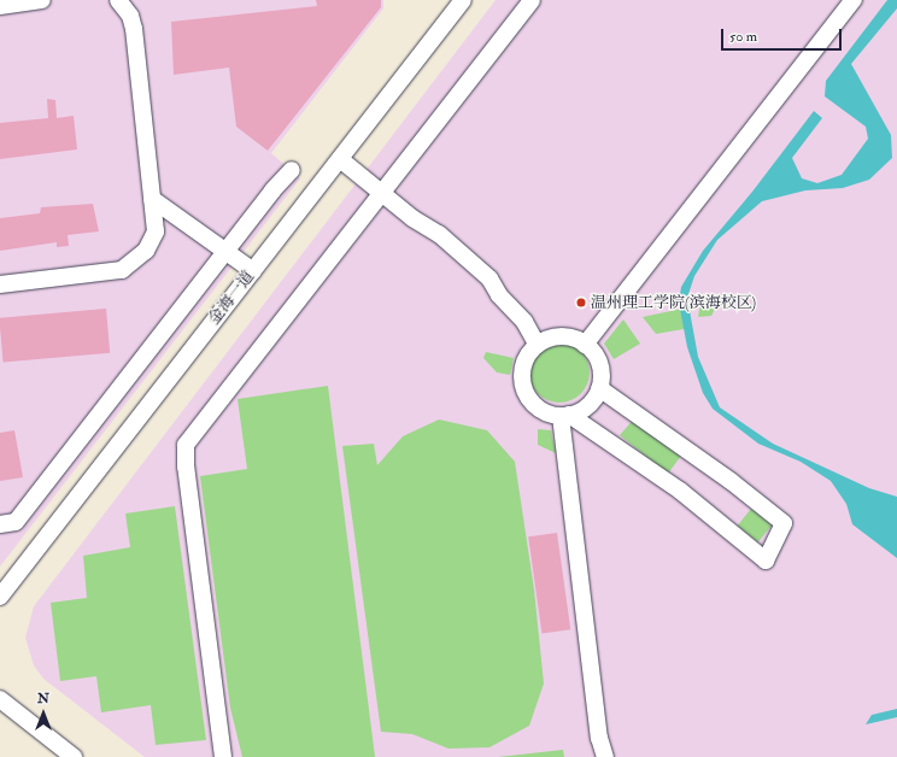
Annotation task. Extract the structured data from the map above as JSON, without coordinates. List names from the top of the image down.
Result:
{
  "streets": {
    "street": ["金海一道"]
  },
  "places": ["温州理工学院(滨海校区)"],
  "scale_bar": "50 m",
  "north": "top"
}
